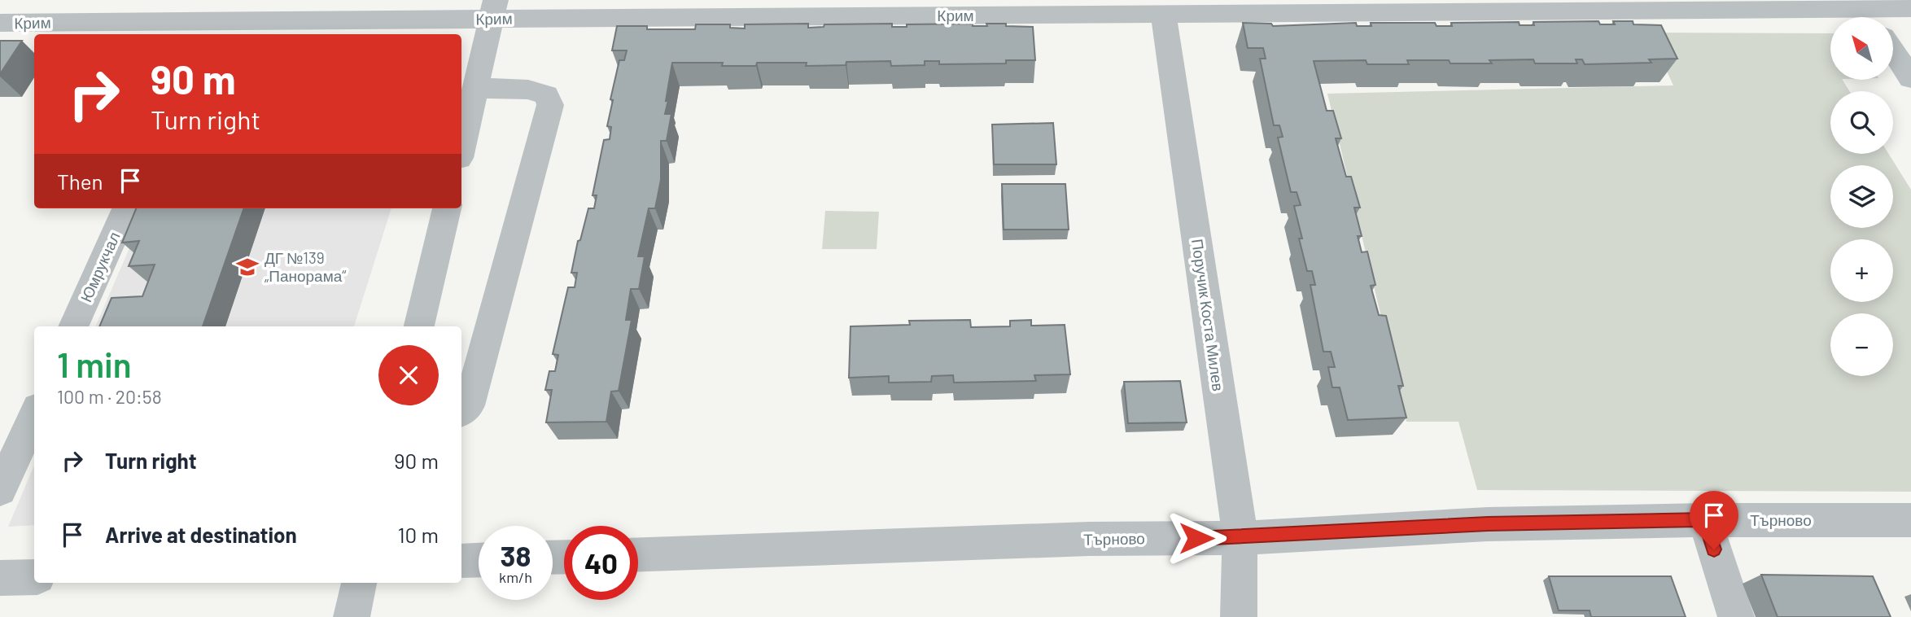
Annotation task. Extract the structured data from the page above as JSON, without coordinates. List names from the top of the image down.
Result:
{
  "streets": {
    "street": [
      "Крим",
      "Юмрукчал",
      "Поручик Коста Милев",
      "Търново"
    ]
  },
  "crossings": [
    ["Крим", "Поручик Коста Милев"],
    ["Поручик Коста Милев", "Търново"]
  ],
  "places": {
    "school or university": ["ДГ №139 „Панорама“"]
  },
  "north": "top left",
  "page": {
    "map_buttons": ["+", "−"],
    "turn": ["90 m", "Turn right"],
    "then": "Then",
    "heading": ["1 min", "100 m · 20:58"],
    "list": [
      {
        "name": "Turn right",
        "value": "90 m"
      },
      {
        "name": "Arrive at destination",
        "value": "10 m"
      }
    ],
    "speed": "38 km/h",
    "limit": "40"
  }
}
